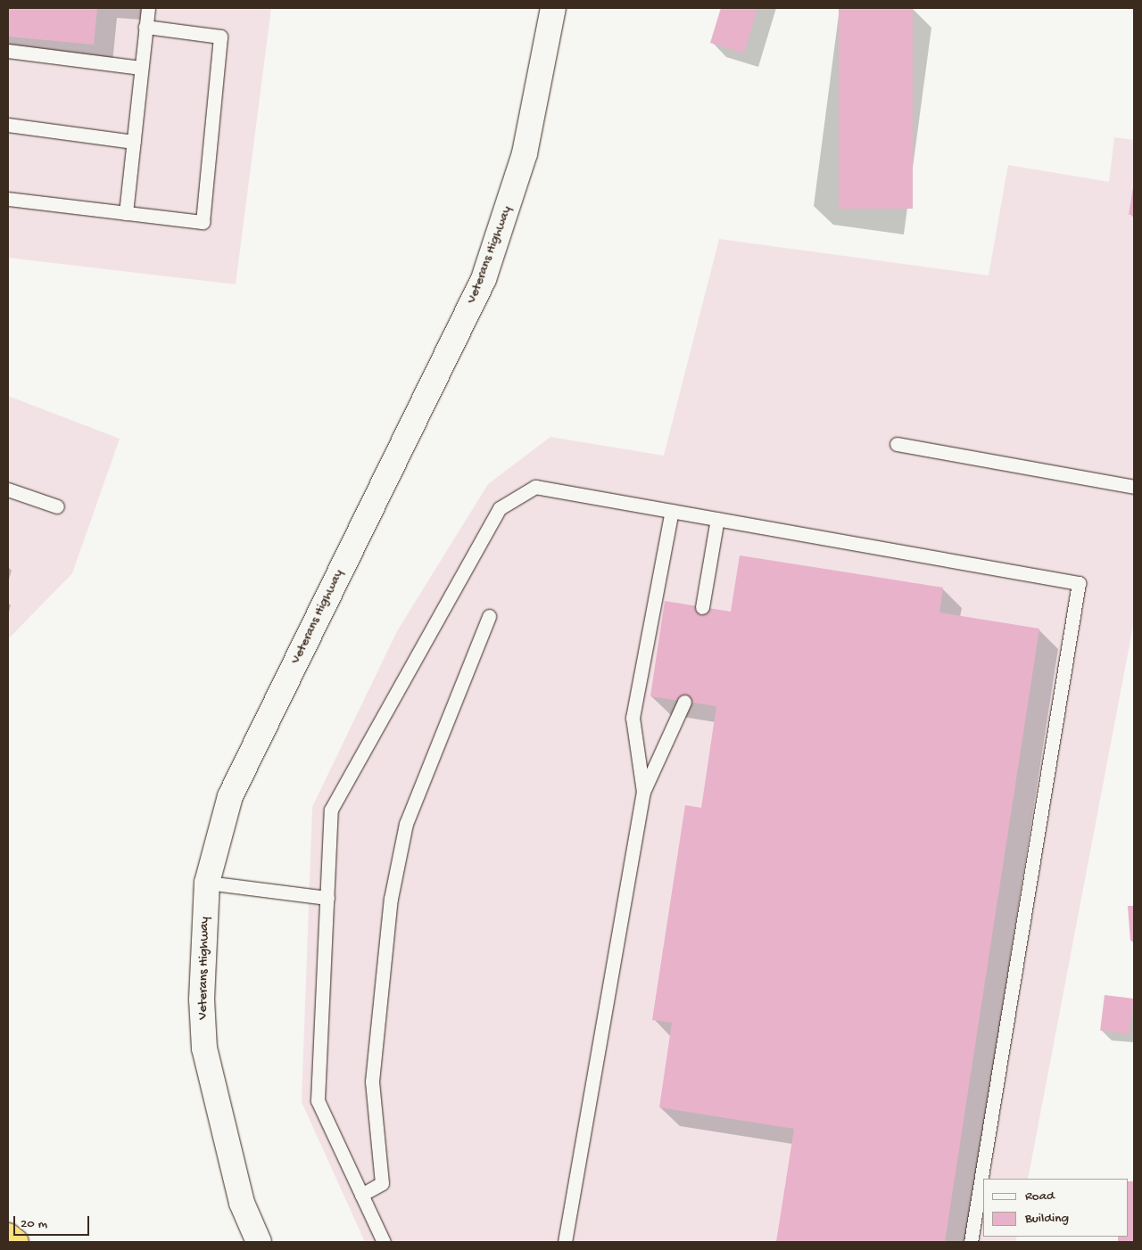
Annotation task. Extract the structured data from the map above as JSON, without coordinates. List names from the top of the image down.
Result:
{
  "streets": {
    "street": ["Veterans Highway"]
  },
  "legend": ["Road", "Building"],
  "scale_bar": "20 m"
}
